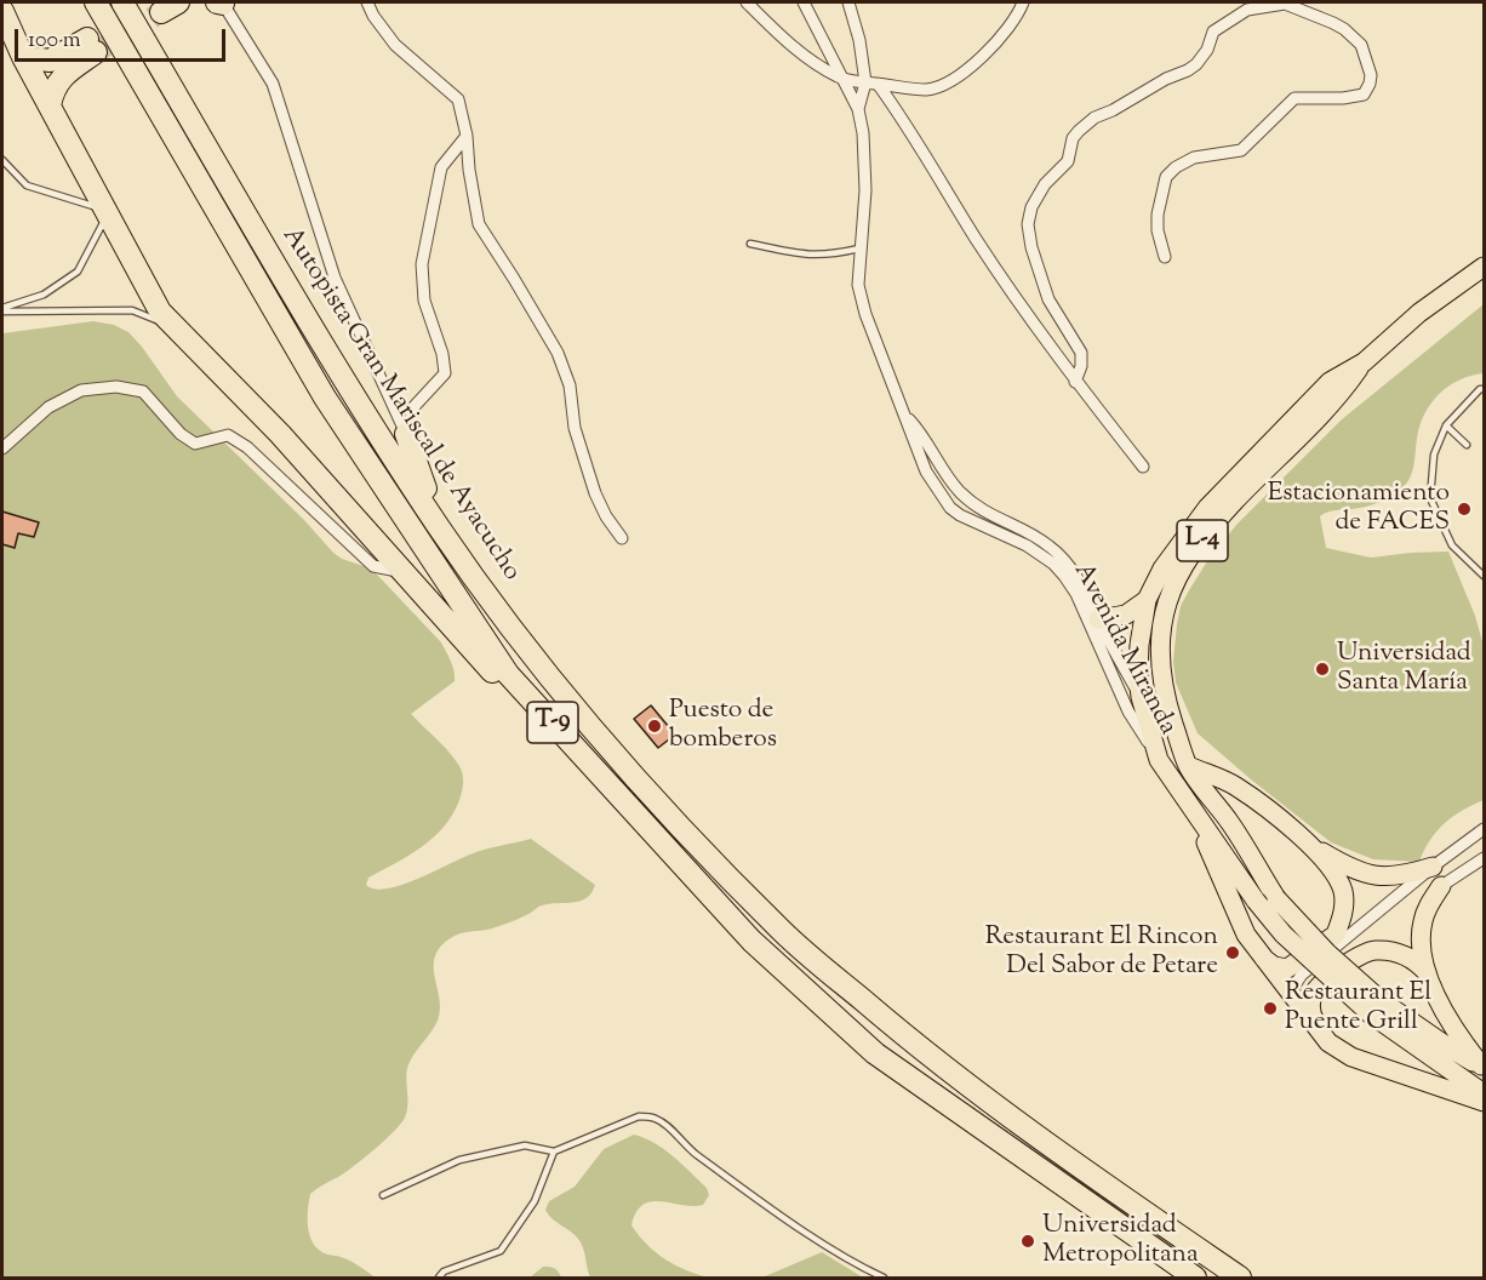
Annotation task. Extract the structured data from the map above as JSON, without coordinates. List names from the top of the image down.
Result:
{
  "streets": {
    "highway": ["Autopista Gran Mariscal de Ayacucho", "T-9"],
    "main road": ["L-4"],
    "street": ["Avenida Miranda"]
  },
  "crossings": [
    ["L-4", "Avenida Miranda"]
  ],
  "places": [
    "Estacionamiento de FACES",
    "Universidad Santa María",
    "Puesto de bomberos",
    "Restaurant El Rincon Del Sabor de Petare",
    "Restaurant El Puente Grill",
    "Universidad Metropolitana"
  ],
  "scale_bar": "100 m"
}
